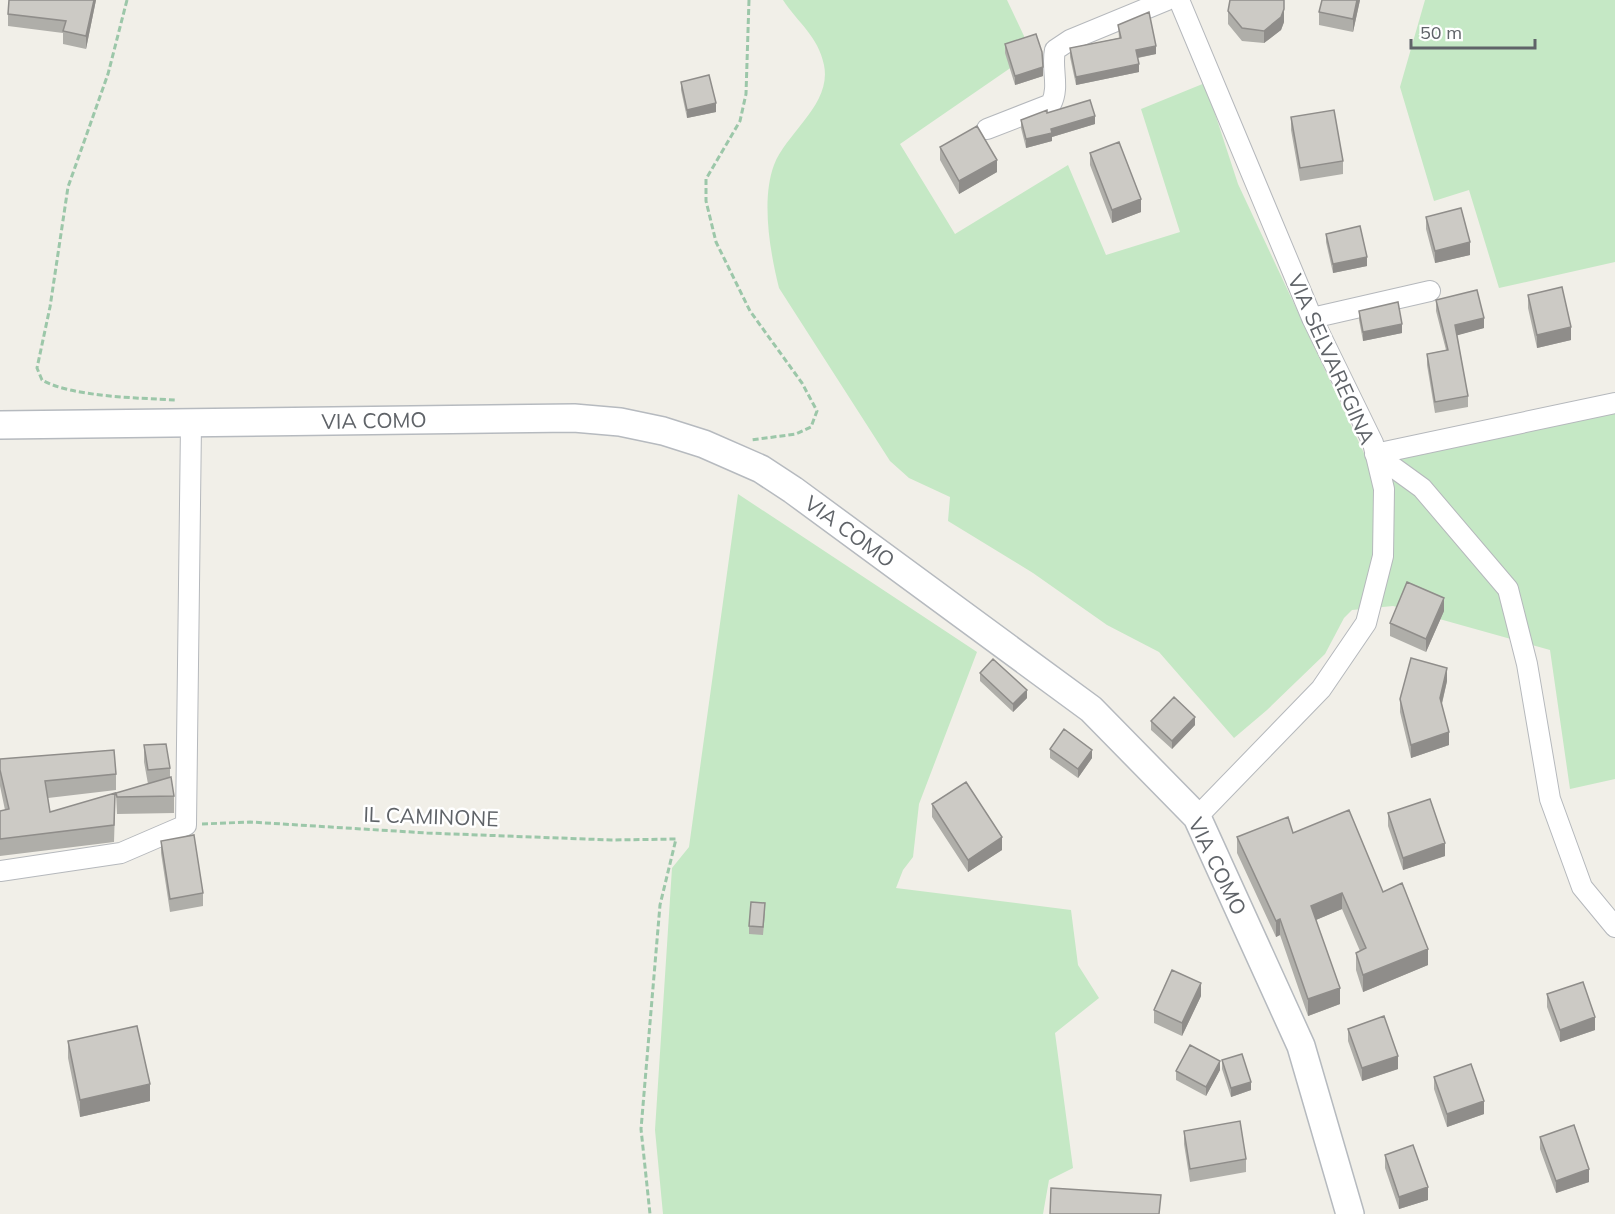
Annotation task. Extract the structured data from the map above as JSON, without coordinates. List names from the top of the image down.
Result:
{
  "streets": {
    "main road": ["VIA COMO"],
    "street": ["VIA SELVAREGINA"],
    "path": ["IL CAMINONE"]
  },
  "crossings": [
    ["VIA SELVAREGINA", "VIA COMO"]
  ],
  "scale_bar": "50 m"
}
